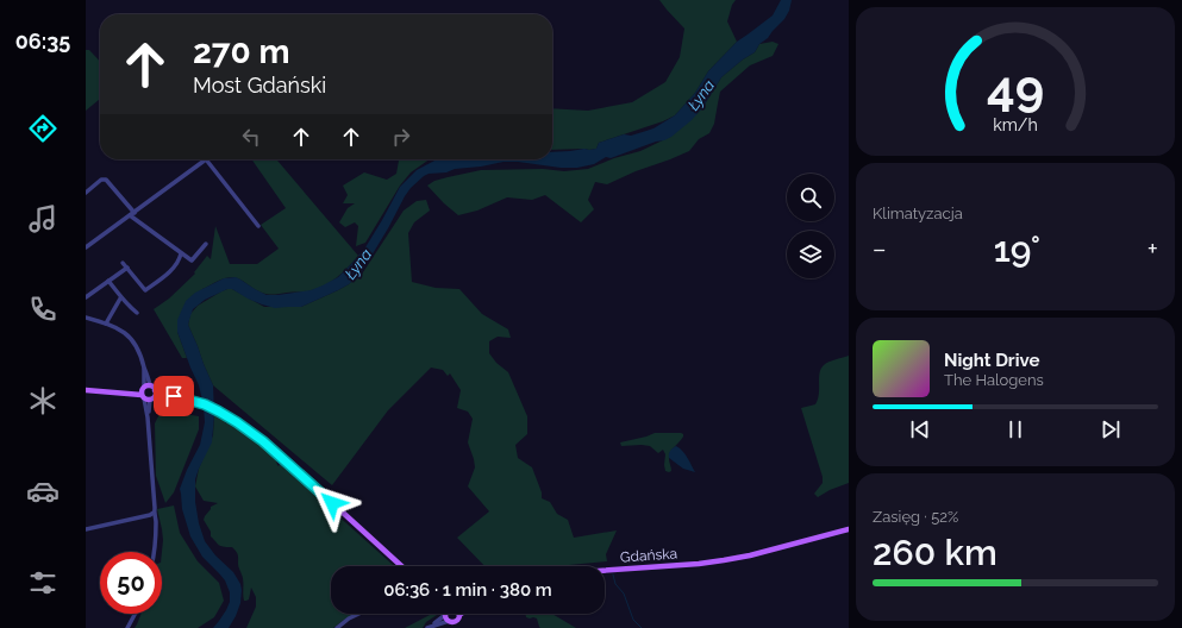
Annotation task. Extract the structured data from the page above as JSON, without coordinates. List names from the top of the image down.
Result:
{
  "streets": {
    "main road": ["Gdańska"]
  },
  "water": ["Łyna"],
  "page": {
    "tabs": "06:35",
    "turn": ["270 m", "Most Gdański"],
    "tile": [
      "Klimatyzacja",
      ["Zasięg · 52%", "260 km"]
    ],
    "heat": ["−", "19°", "+"],
    "song": ["Night Drive", "The Halogens"],
    "limit": "50",
    "trip": "06:36 · 1 min · 380 m",
    "gauge": ["49", "km/h"]
  }
}
